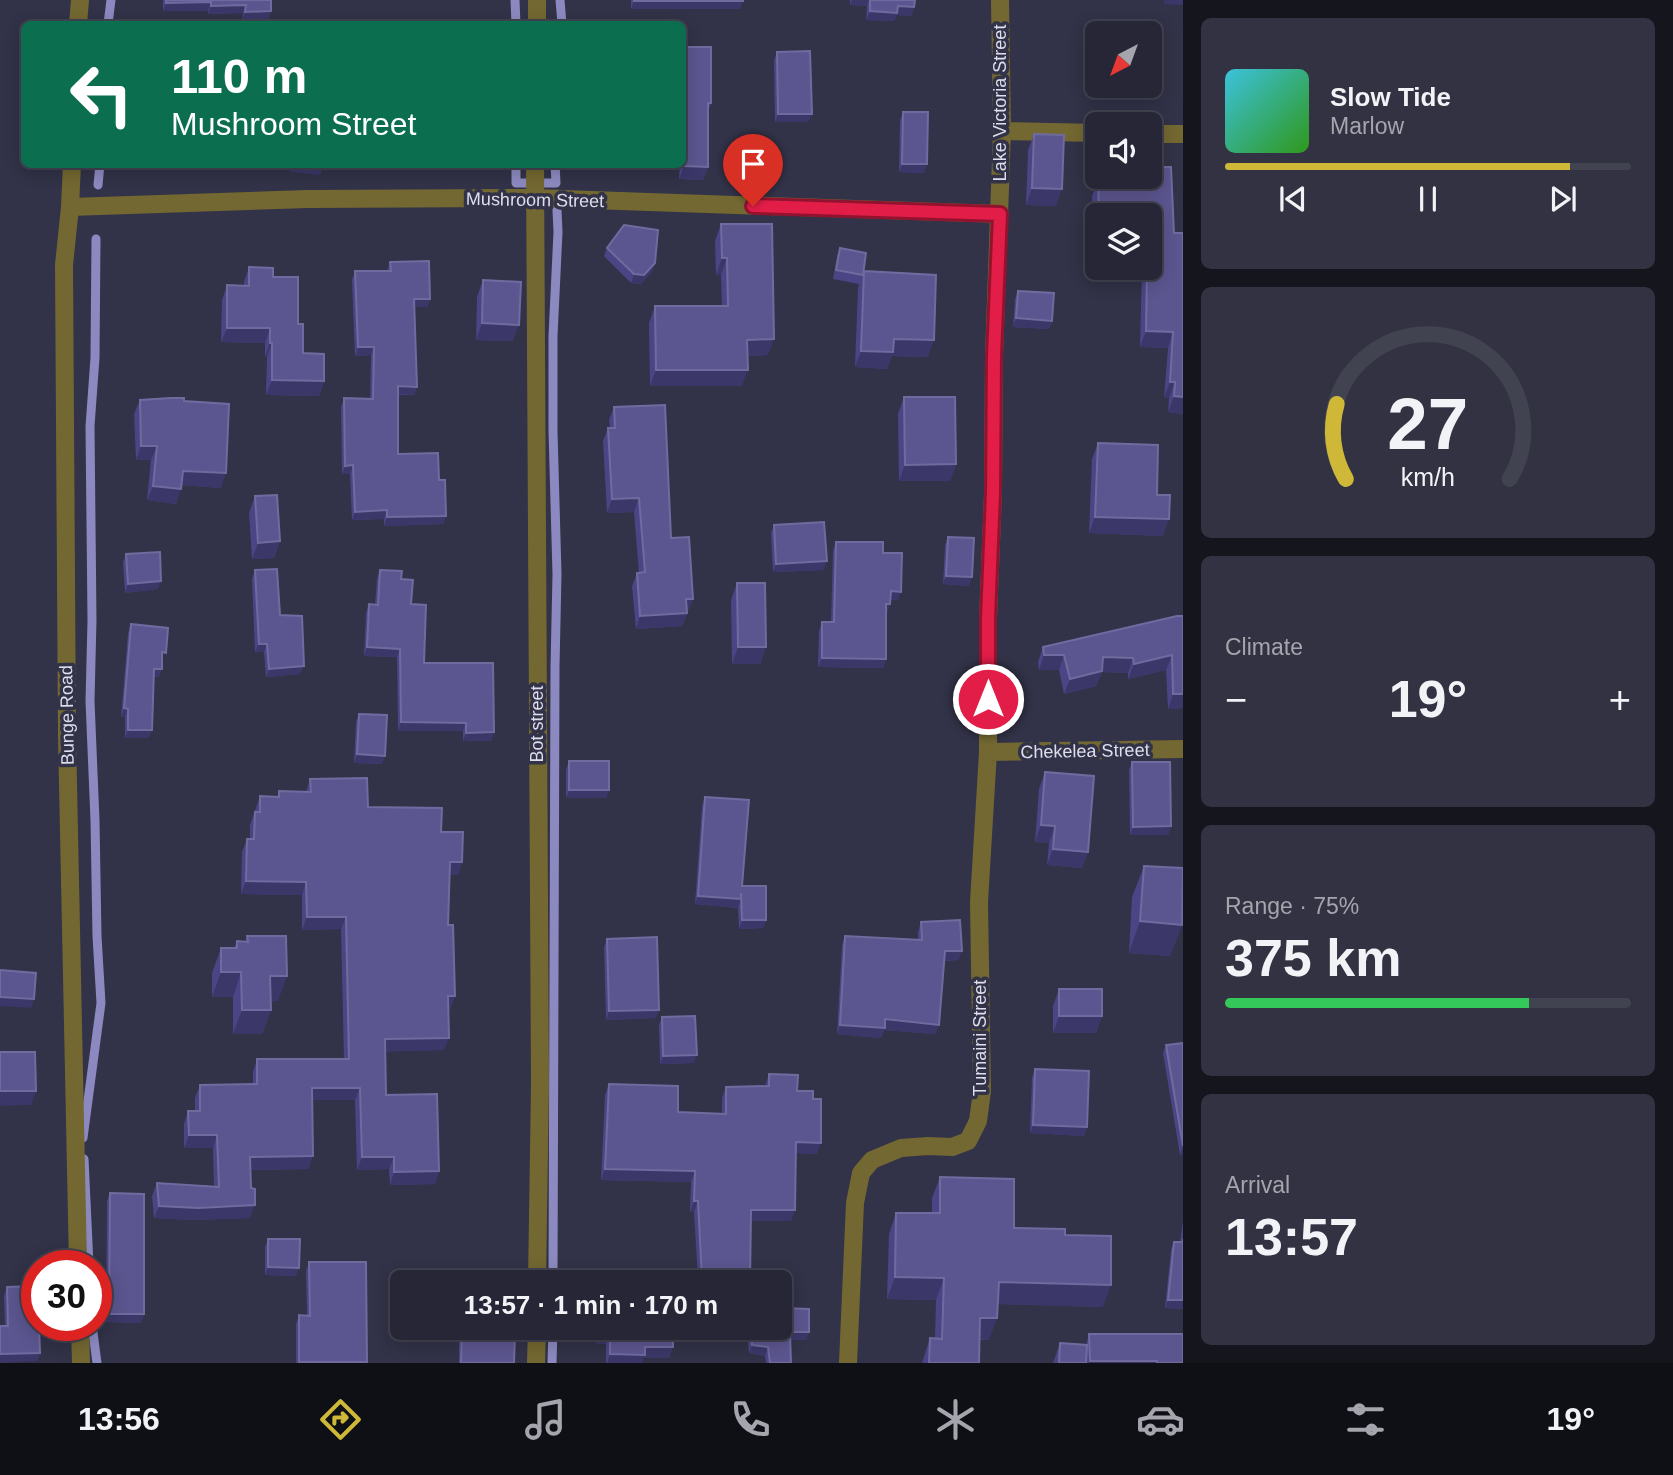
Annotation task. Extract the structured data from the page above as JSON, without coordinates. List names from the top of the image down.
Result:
{
  "streets": {
    "street": [
      "Lake Victoria Street",
      "Mushroom Street",
      "Bunge Road",
      "Bot street",
      "Chekelea Street",
      "Tumaini Street"
    ]
  },
  "crossings": [
    ["Lake Victoria Street", "Mushroom Street"],
    ["Lake Victoria Street", "Chekelea Street"],
    ["Lake Victoria Street", "Tumaini Street"],
    ["Mushroom Street", "Bunge Road"],
    ["Mushroom Street", "Bot street"],
    ["Chekelea Street", "Tumaini Street"]
  ],
  "north": "bottom left",
  "page": {
    "turn": ["110 m", "Mushroom Street"],
    "song": ["Slow Tide", "Marlow"],
    "tile": [
      "Climate",
      ["Range · 75%", "375 km"],
      ["Arrival", "13:57"]
    ],
    "heat": ["−", "19°", "+"],
    "limit": "30",
    "trip": "13:57 · 1 min · 170 m",
    "tabs": ["13:56", "19°"],
    "gauge": ["27", "km/h"]
  }
}
